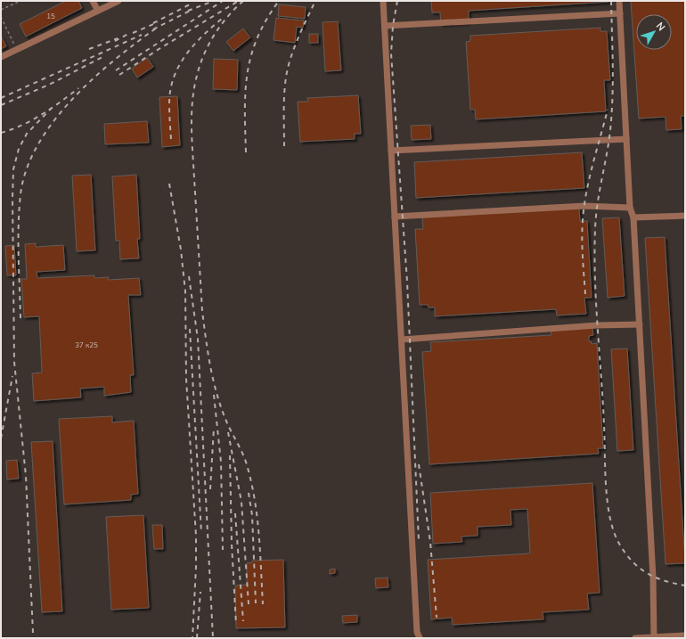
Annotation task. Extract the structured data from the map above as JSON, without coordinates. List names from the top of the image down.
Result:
{
  "house_numbers": ["15", "37 к25"],
  "north": "top right"
}
